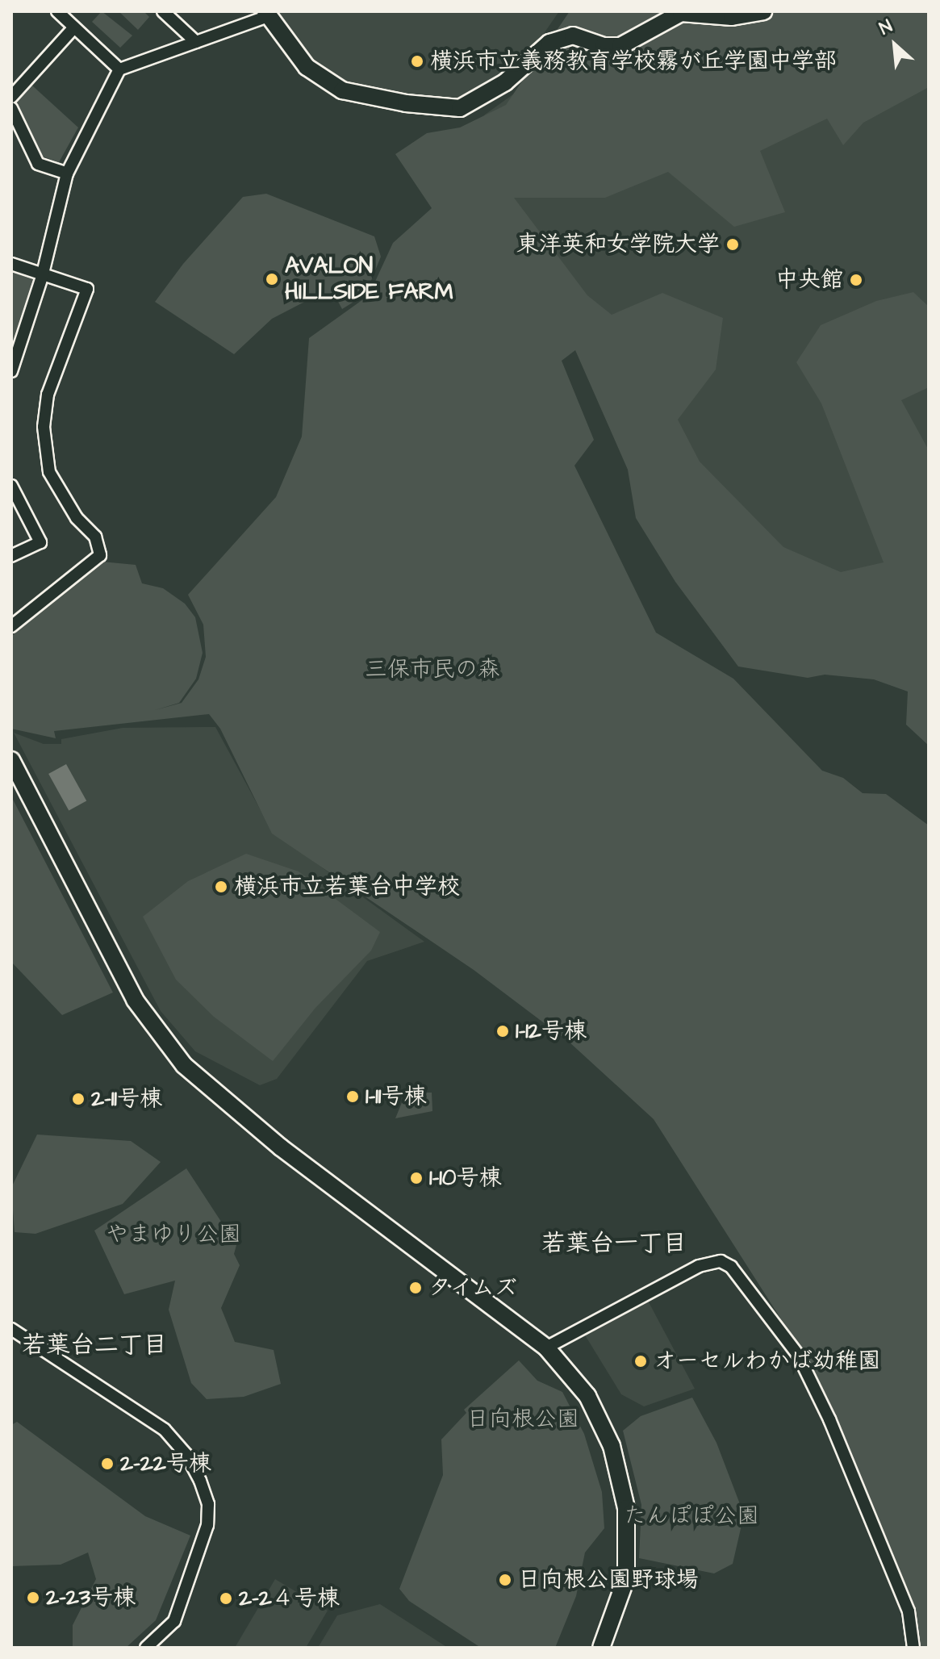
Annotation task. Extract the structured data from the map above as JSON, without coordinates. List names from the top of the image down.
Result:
{
  "districts": ["若葉台一丁目", "若葉台二丁目"],
  "parks": [
    "三保市民の森",
    "やまゆり公園",
    "日向根公園",
    "たんぽぽ公園"
  ],
  "places": [
    "横浜市立義務教育学校霧が丘学園中学部",
    "東洋英和女学院大学",
    "AVALON HILLSIDE FARM",
    "中央館",
    "横浜市立若葉台中学校",
    "1-12号棟",
    "1-11号棟",
    "2-11号棟",
    "1-10号棟",
    "タイムズ",
    "オーセルわかば幼稚園",
    "2-22号棟",
    "日向根公園野球場",
    "2-23号棟",
    "2-2４号棟"
  ],
  "north": "top left"
}
